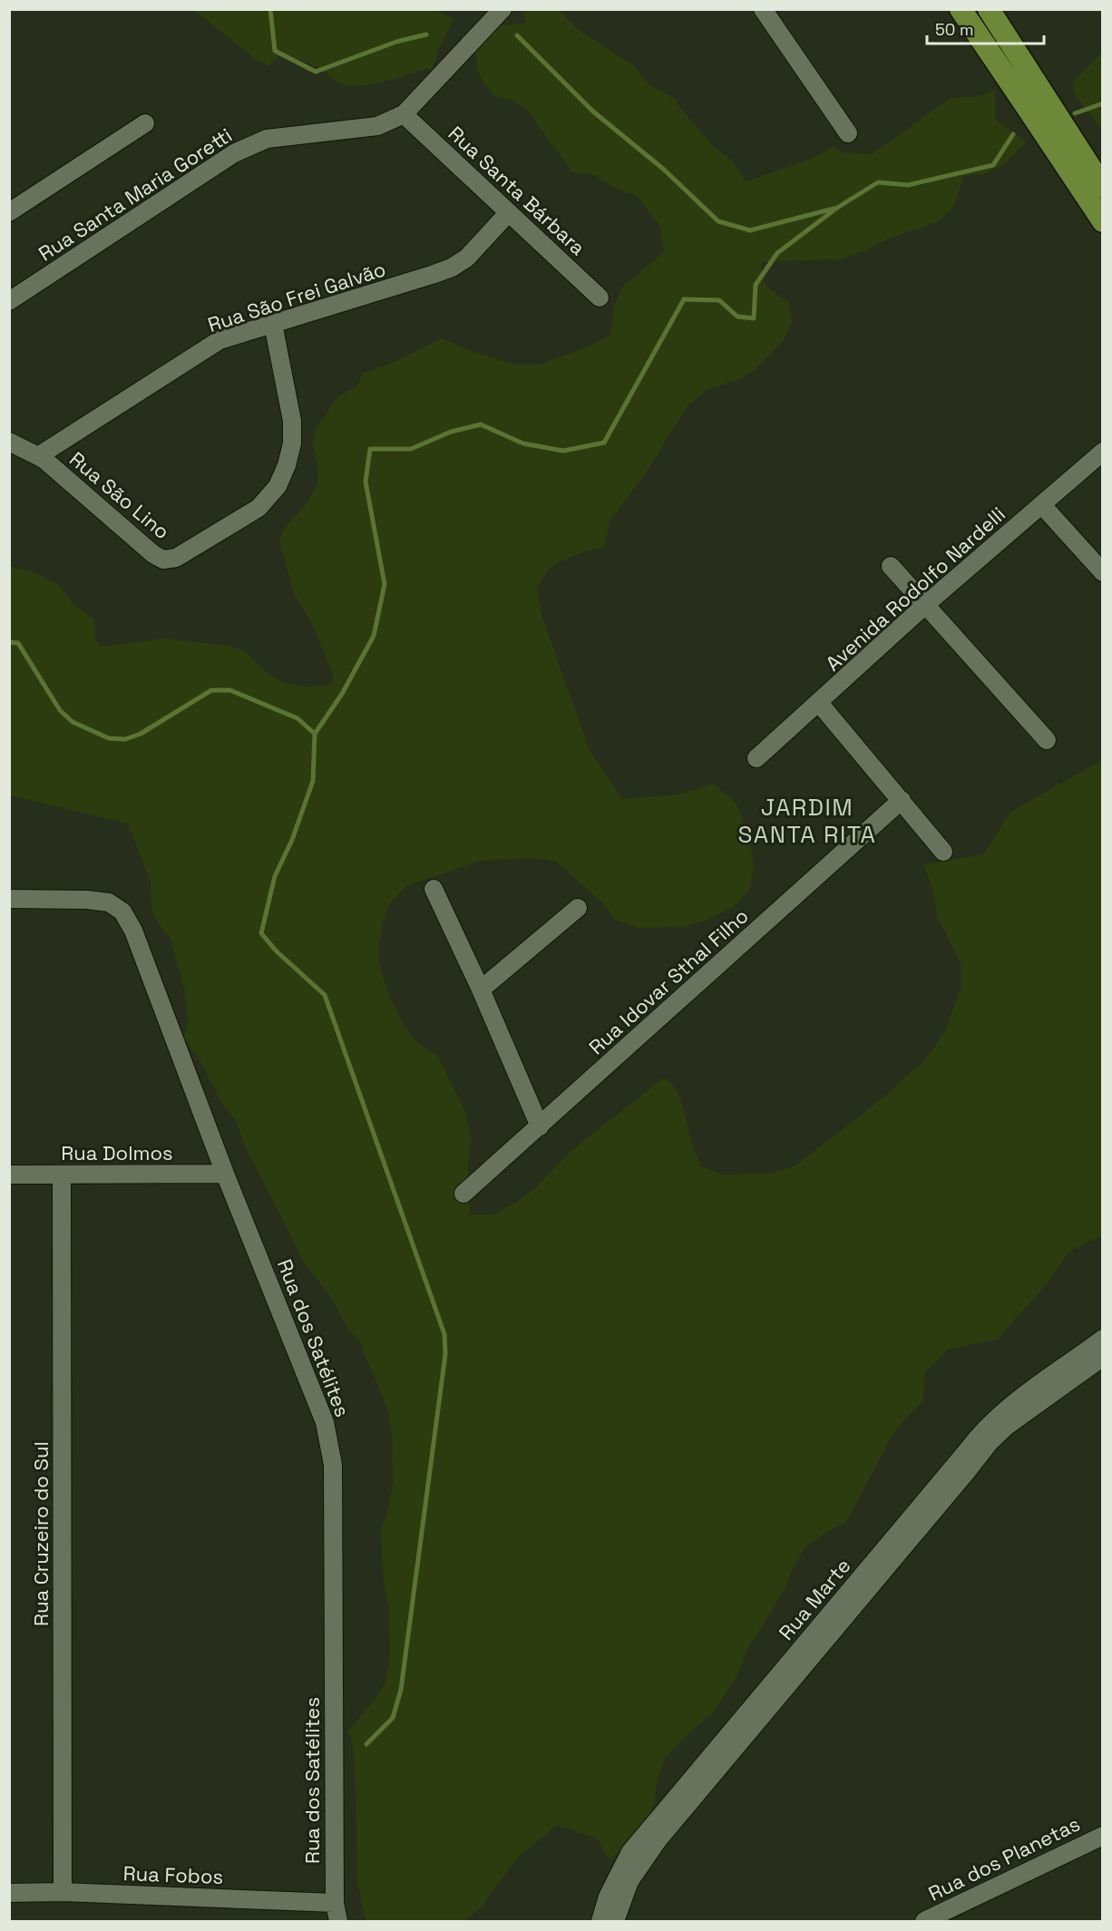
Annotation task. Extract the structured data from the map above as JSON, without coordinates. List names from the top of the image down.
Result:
{
  "streets": {
    "street": [
      "Rua Santa Bárbara",
      "Rua Santa Maria Goretti",
      "Rua São Frei Galvão",
      "Rua São Lino",
      "Avenida Rodolfo Nardelli",
      "Rua Idovar Sthal Filho",
      "Rua Dolmos",
      "Rua dos Satélites",
      "Rua Cruzeiro do Sul",
      "Rua Marte",
      "Rua dos Planetas",
      "Rua Fobos"
    ]
  },
  "crossings": [
    ["Rua Santa Bárbara", "Rua Santa Maria Goretti"],
    ["Rua Santa Bárbara", "Rua São Frei Galvão"],
    ["Rua São Frei Galvão", "Rua São Lino"],
    ["Rua Dolmos", "Rua dos Satélites"],
    ["Rua Dolmos", "Rua Cruzeiro do Sul"],
    ["Rua dos Satélites", "Rua Fobos"],
    ["Rua Cruzeiro do Sul", "Rua Fobos"]
  ],
  "districts": ["JARDIM SANTA RITA"],
  "scale_bar": "50 m"
}
